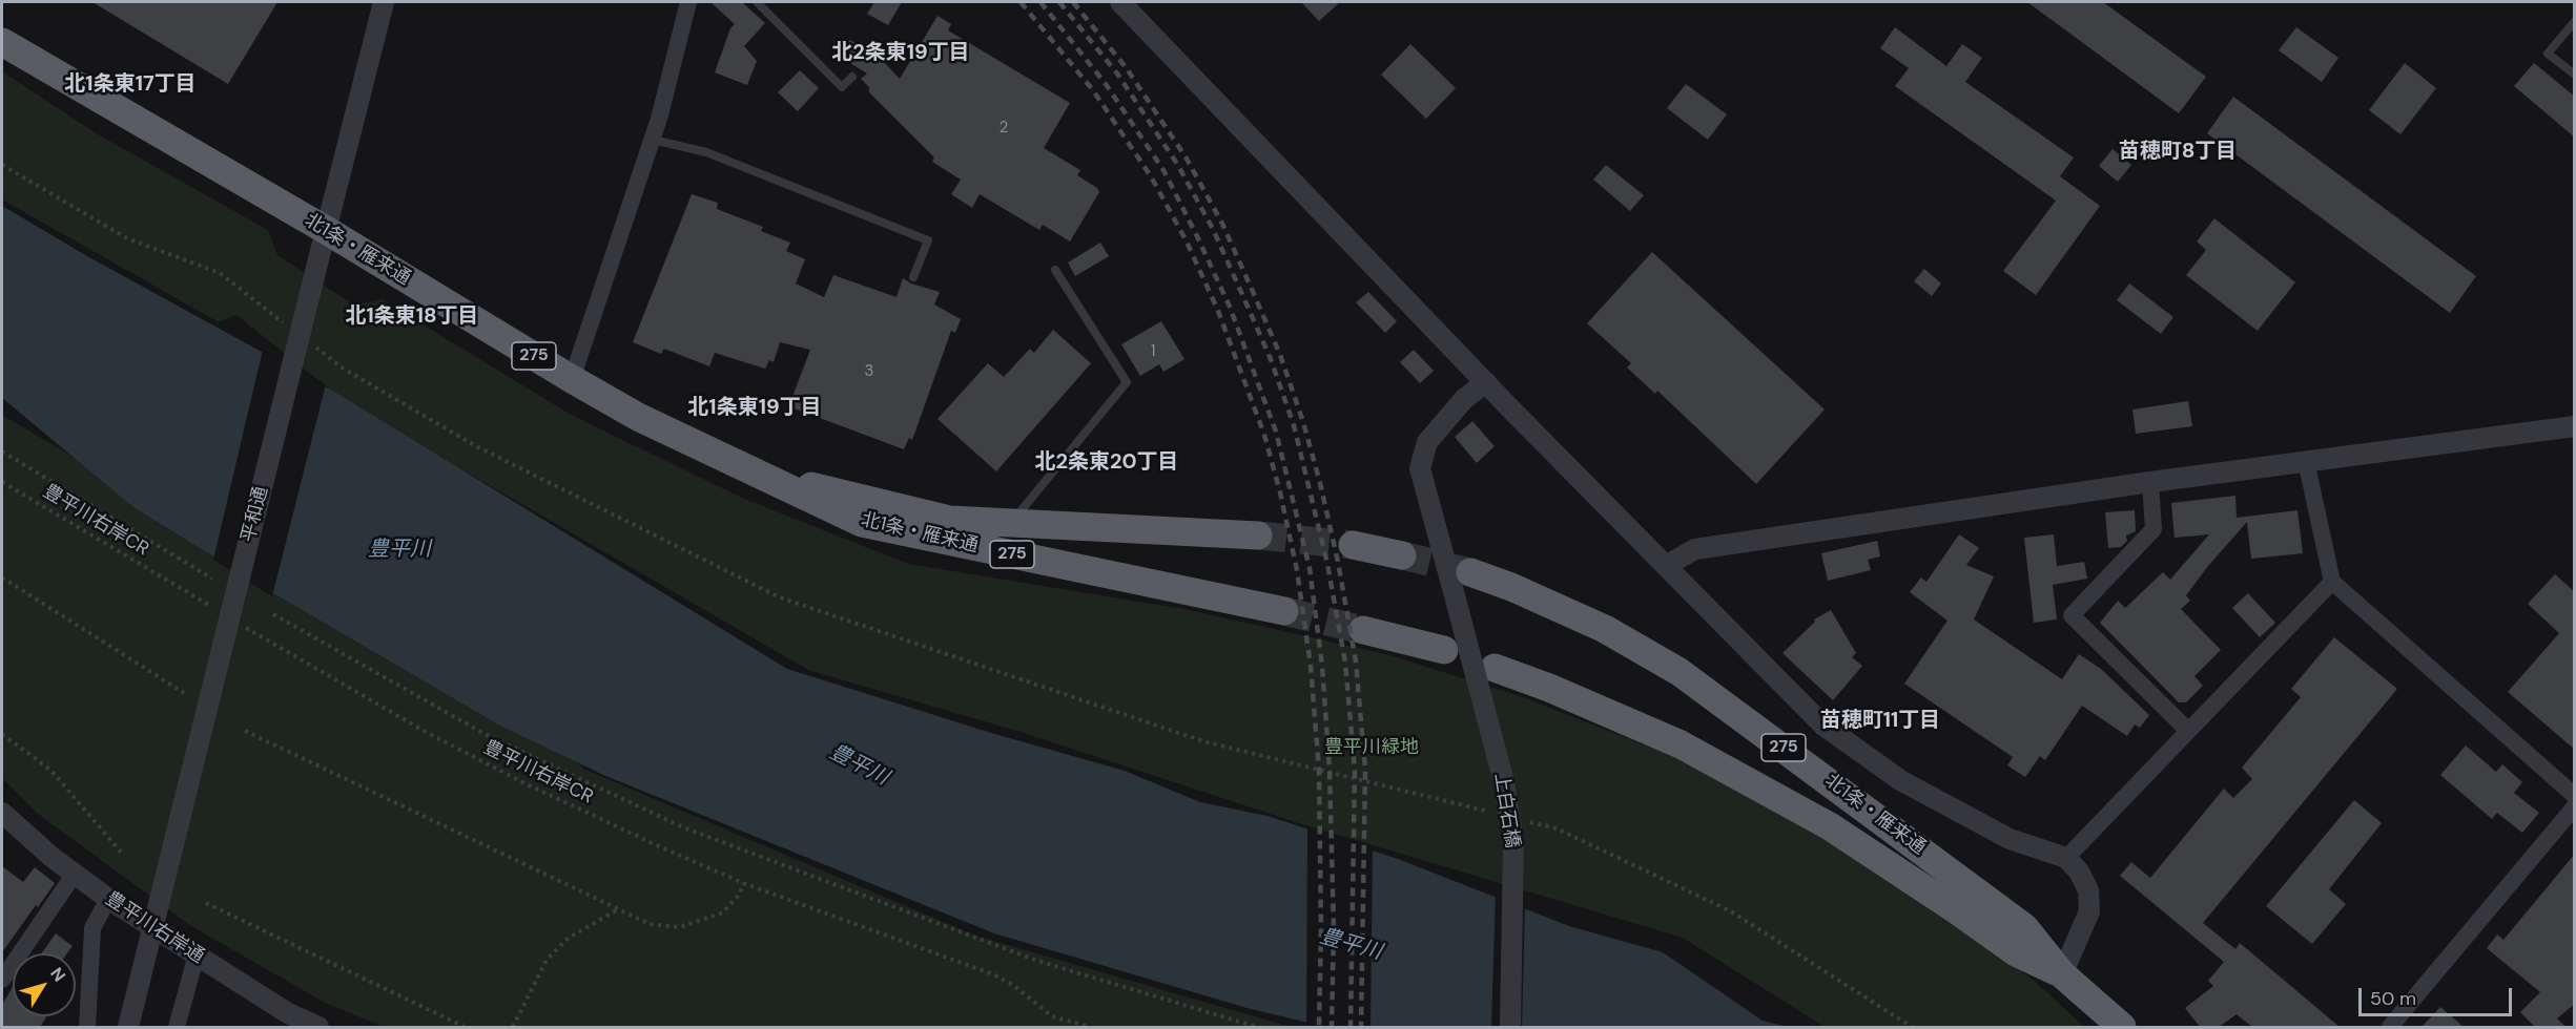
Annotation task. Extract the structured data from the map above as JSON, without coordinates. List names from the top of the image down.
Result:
{
  "streets": {
    "highway": ["北1条・雁来通", "275"],
    "street": ["平和通", "上白石橋", "豊平川右岸通"],
    "path": ["豊平川右岸CR"]
  },
  "crossings": [
    ["北1条・雁来通", "平和通"]
  ],
  "districts": [
    "北2条東19丁目",
    "北1条東17丁目",
    "苗穂町8丁目",
    "北1条東18丁目",
    "北1条東19丁目",
    "北2条東20丁目",
    "苗穂町11丁目"
  ],
  "water": ["豊平川"],
  "parks": ["豊平川緑地"],
  "house_numbers": ["2", "1", "3"],
  "scale_bar": "50 m",
  "north": "top right"
}
